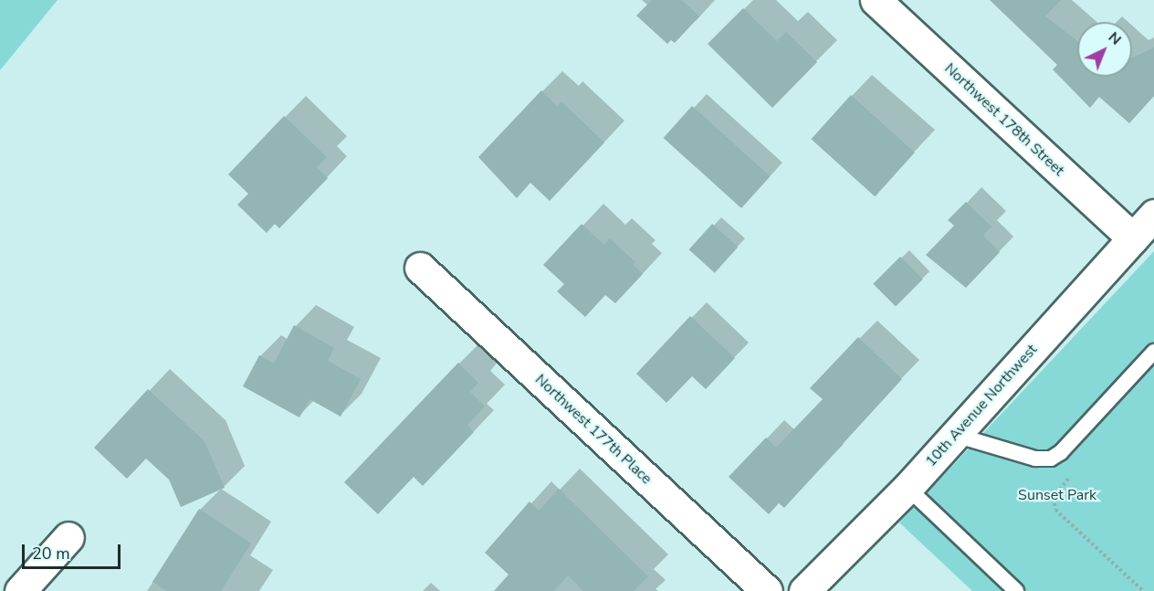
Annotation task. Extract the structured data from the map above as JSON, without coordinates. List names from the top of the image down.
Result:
{
  "streets": {
    "street": ["Northwest 178th Street", "10th Avenue Northwest", "Northwest 177th Place"]
  },
  "crossings": [
    ["Northwest 178th Street", "10th Avenue Northwest"]
  ],
  "parks": ["Sunset Park"],
  "scale_bar": "20 m",
  "north": "top right"
}
